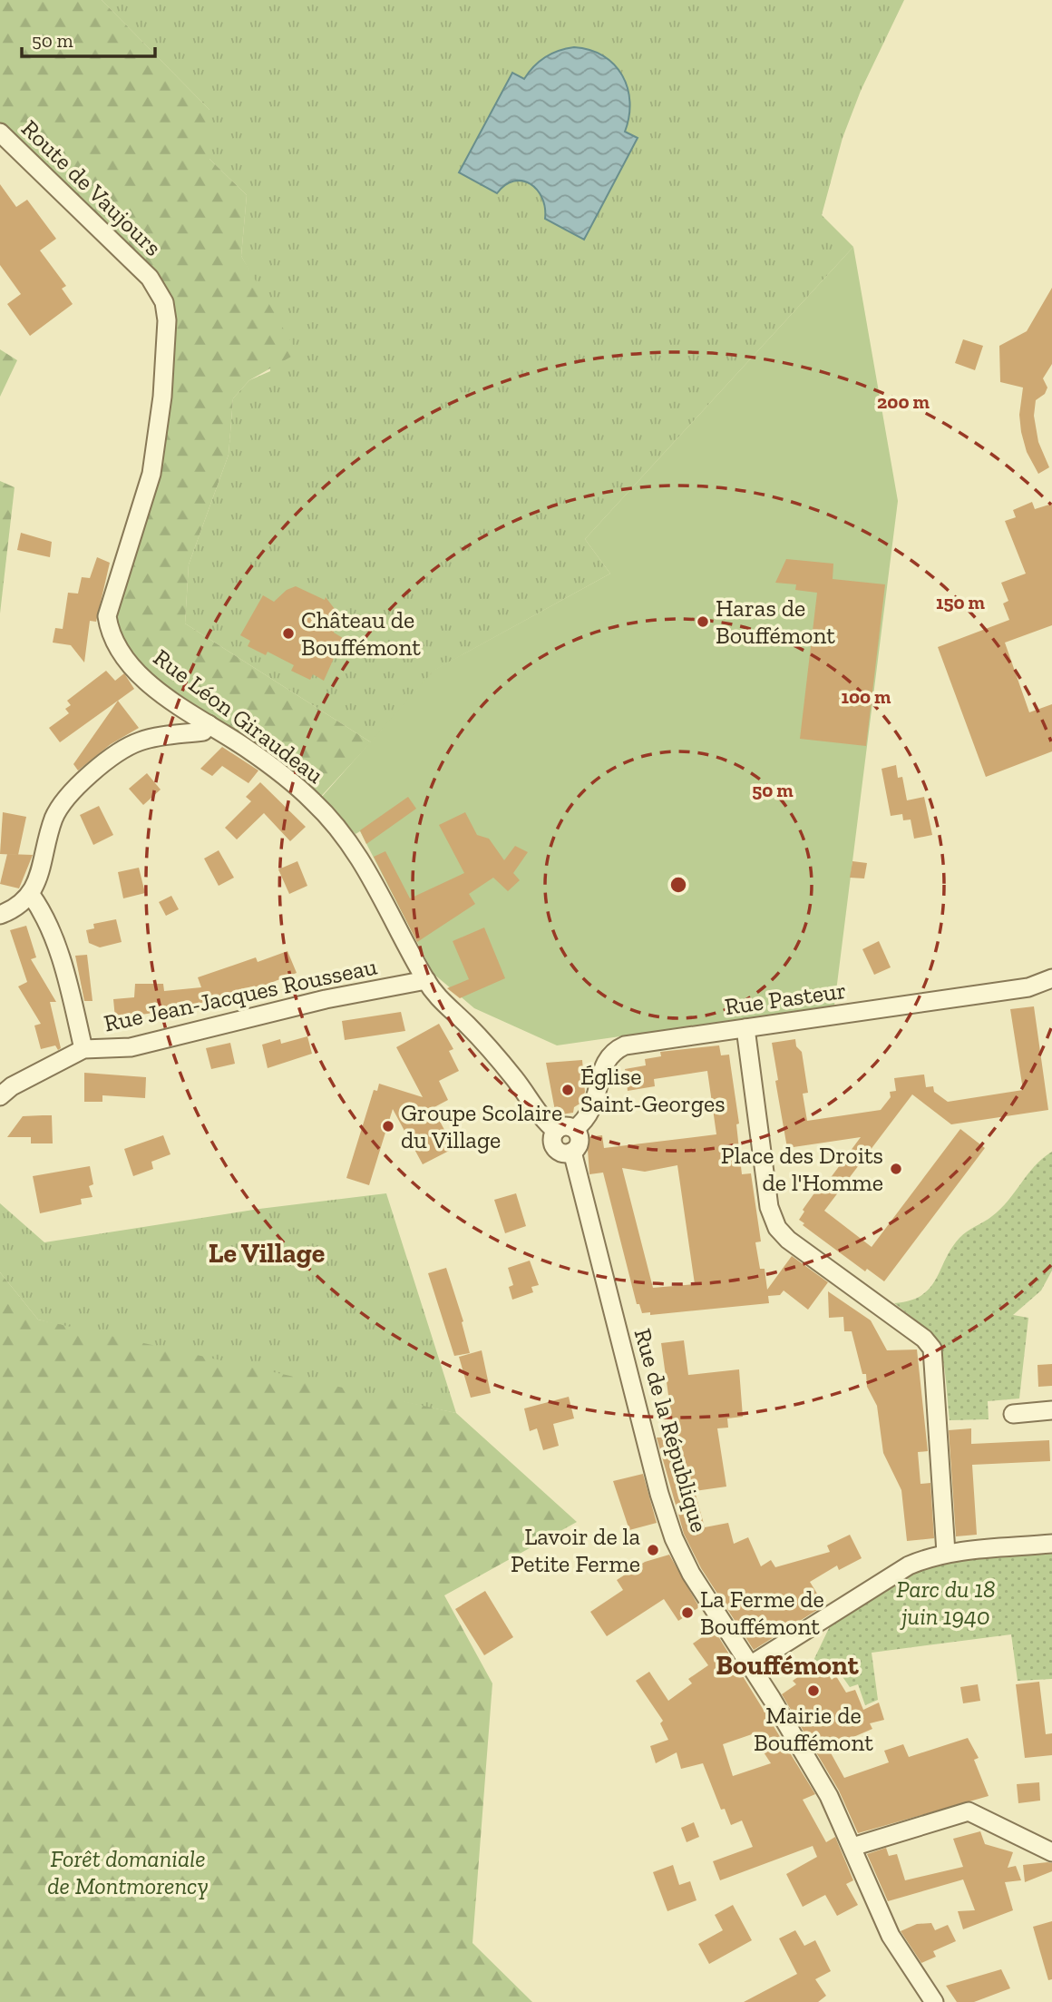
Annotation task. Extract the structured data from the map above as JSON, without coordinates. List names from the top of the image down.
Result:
{
  "streets": {
    "street": [
      "Route de Vaujours",
      "Rue Léon Giraudeau",
      "Rue Jean-Jacques Rousseau",
      "Rue Pasteur",
      "Rue de la République"
    ]
  },
  "crossings": [
    ["Route de Vaujours", "Rue Léon Giraudeau"],
    ["Rue Léon Giraudeau", "Rue Jean-Jacques Rousseau"],
    ["Rue Léon Giraudeau", "Rue Pasteur"],
    ["Rue Léon Giraudeau", "Rue de la République"],
    ["Rue Pasteur", "Rue de la République"]
  ],
  "districts": ["Le Village", "Bouffémont"],
  "parks": ["Parc du 18 juin 1940", "Forêt domaniale de Montmorency"],
  "places": [
    "Haras de Bouffémont",
    "Château de Bouffémont",
    "Église Saint-Georges",
    "Groupe Scolaire du Village",
    "Place des Droits de l'Homme",
    "Lavoir de la Petite Ferme",
    "La Ferme de Bouffémont",
    "Mairie de Bouffémont"
  ],
  "scale_bar": "50 m",
  "rings": [
    "200 m",
    "150 m",
    "100 m",
    "50 m"
  ]
}
